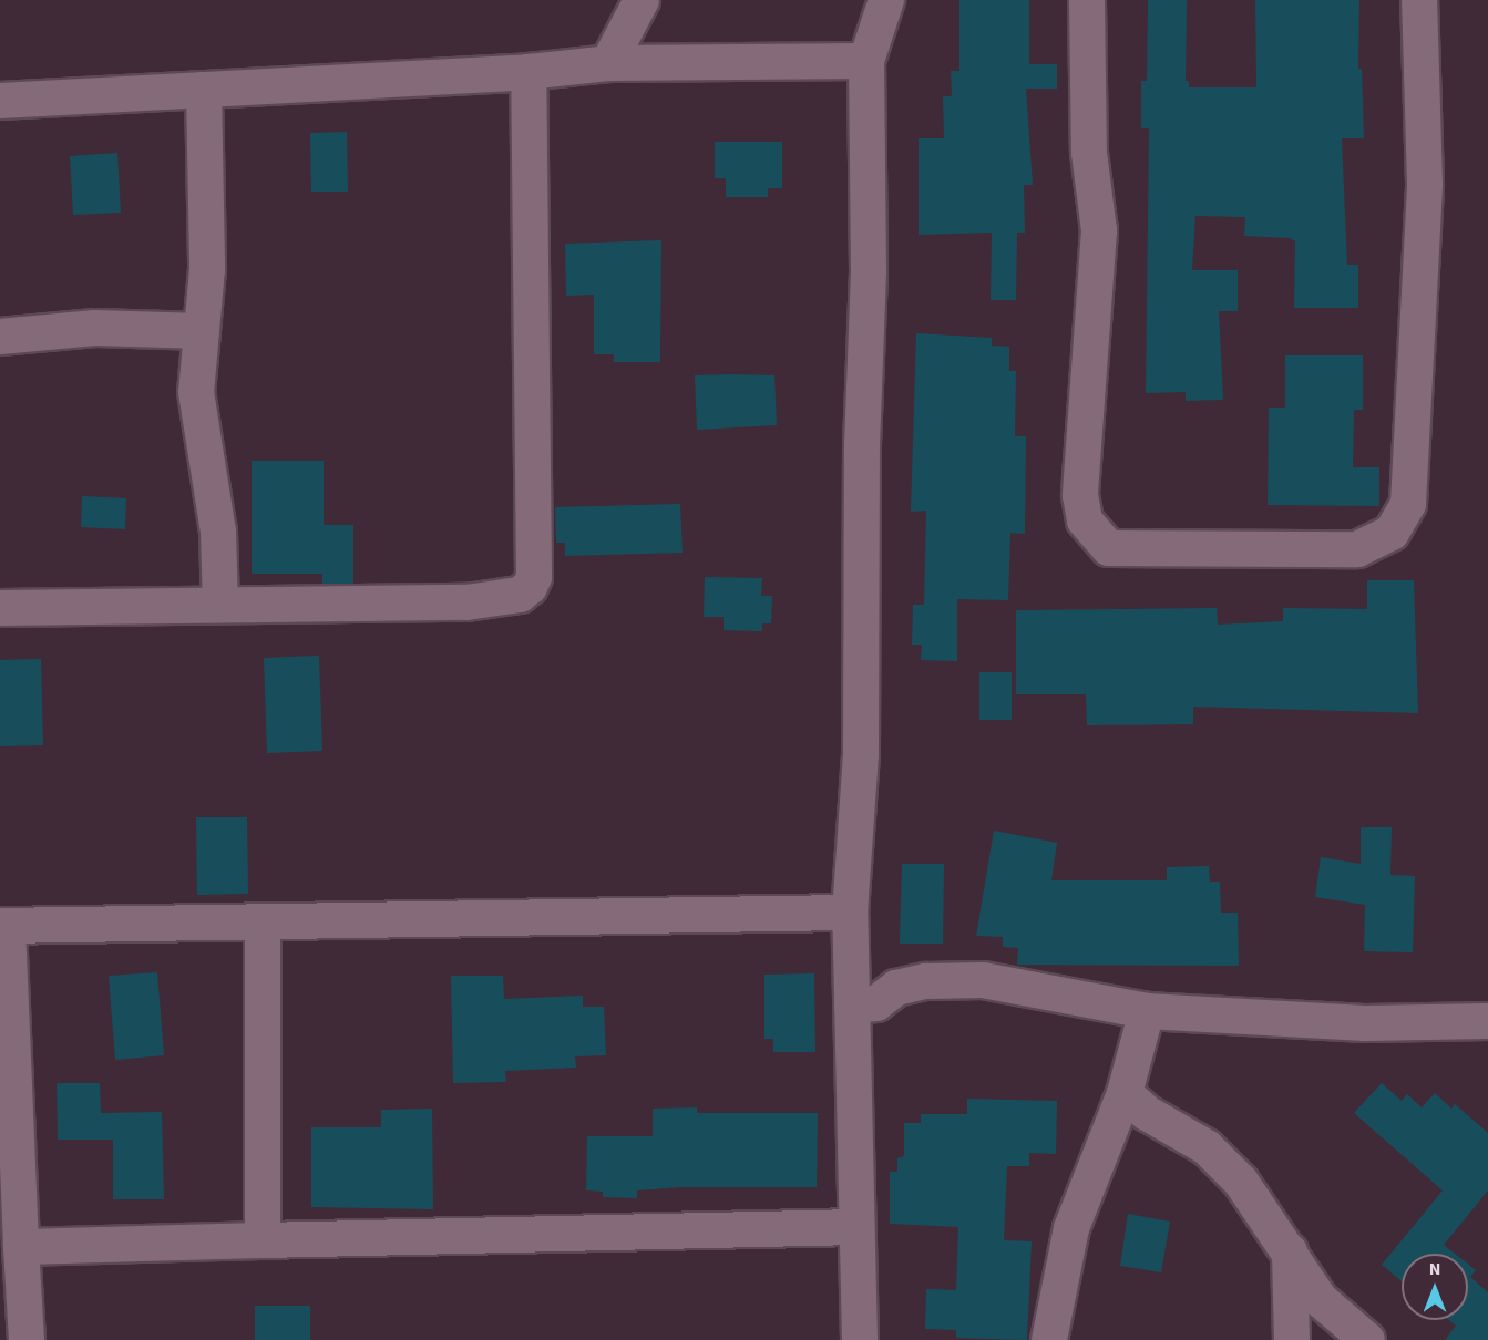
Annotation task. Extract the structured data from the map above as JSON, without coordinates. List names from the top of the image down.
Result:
{
  "north": "top"
}
